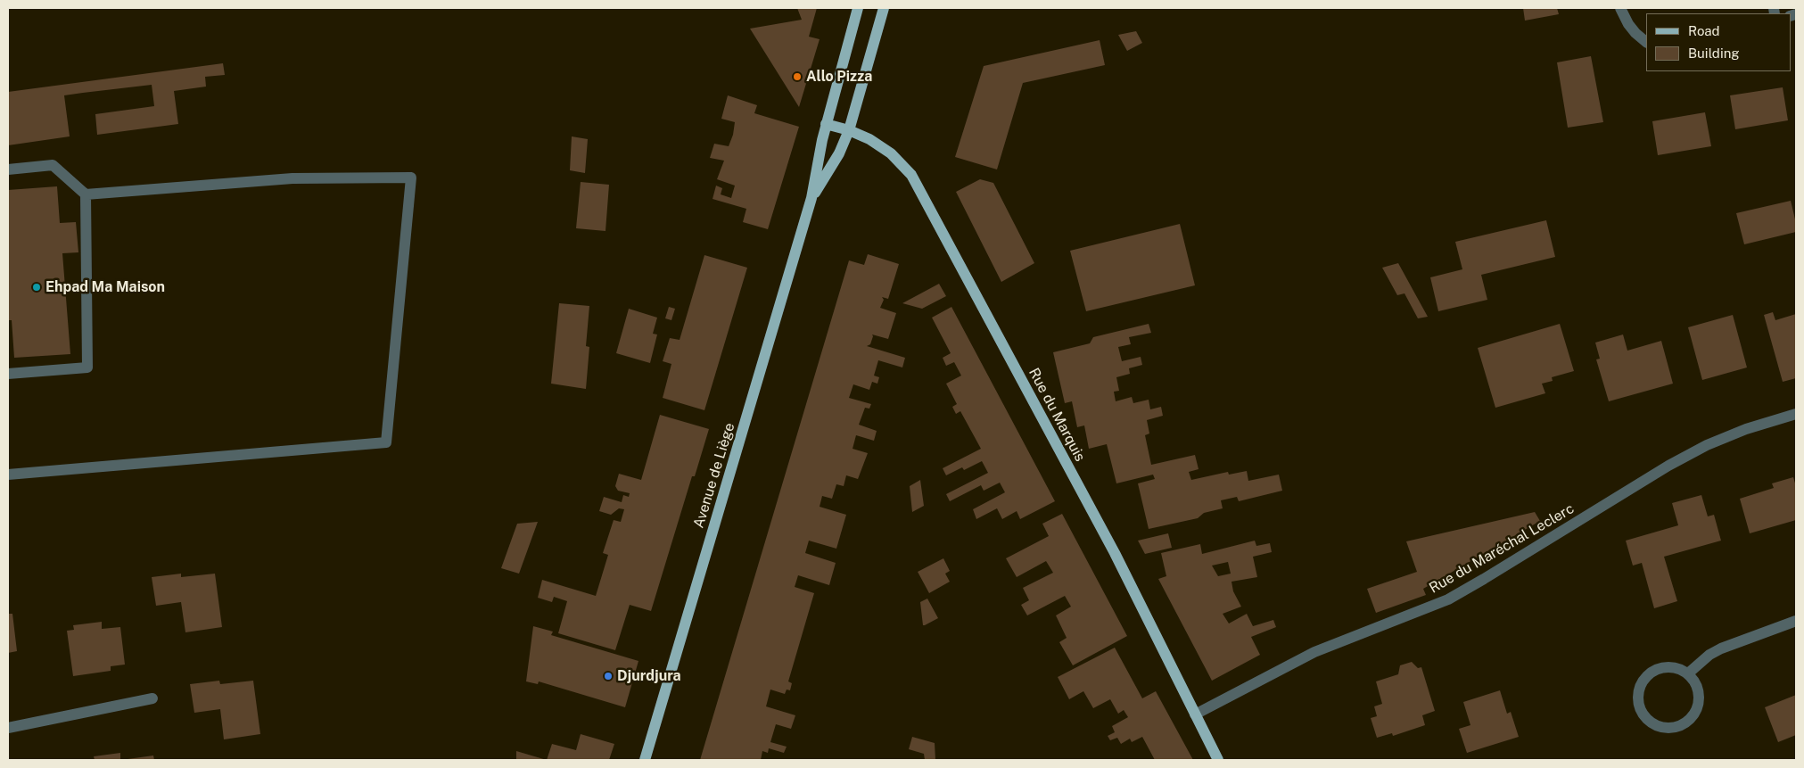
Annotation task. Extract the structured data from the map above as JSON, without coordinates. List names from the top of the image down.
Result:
{
  "streets": {
    "main road": ["Rue du Marquis", "Avenue de Liège"],
    "street": ["Rue du Maréchal Leclerc"]
  },
  "crossings": [
    ["Rue du Marquis", "Avenue de Liège"],
    ["Rue du Marquis", "Rue du Maréchal Leclerc"]
  ],
  "places": ["Allo Pizza", "Ehpad Ma Maison", "Djurdjura"],
  "legend": ["Road", "Building"]
}
